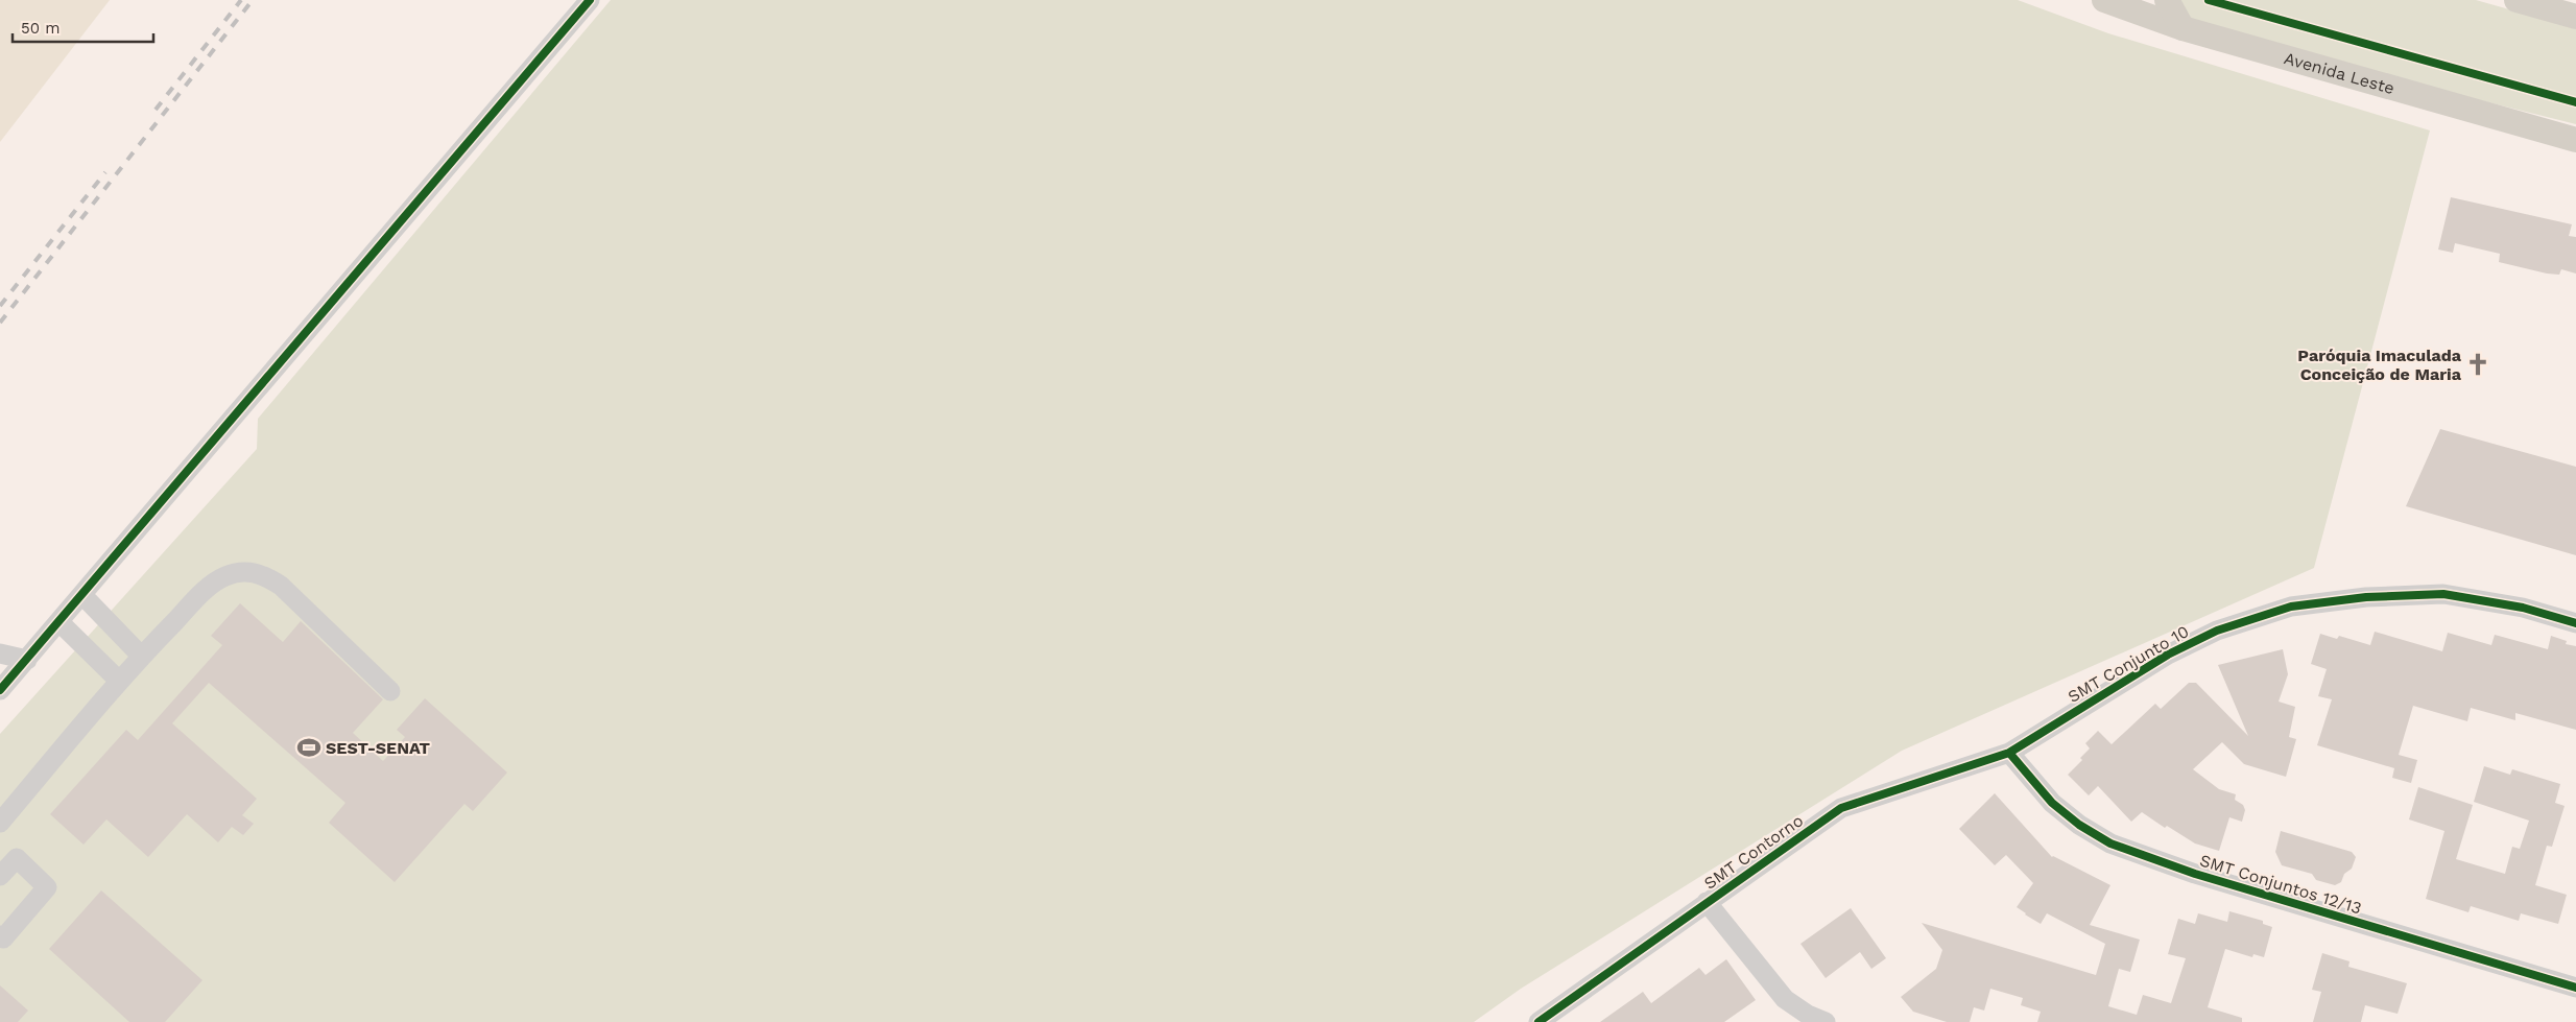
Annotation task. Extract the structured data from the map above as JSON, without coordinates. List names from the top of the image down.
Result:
{
  "streets": {
    "main road": ["Avenida Leste"],
    "street": ["SMT Conjunto 10", "SMT Contorno", "SMT Conjuntos 12/13"]
  },
  "crossings": [
    ["SMT Conjunto 10", "SMT Contorno"],
    ["SMT Conjunto 10", "SMT Conjuntos 12/13"],
    ["SMT Contorno", "SMT Conjuntos 12/13"]
  ],
  "places": {
    "church": ["Paróquia Imaculada Conceição de Maria"],
    "sports": ["SEST-SENAT"]
  },
  "scale_bar": "50 m"
}
